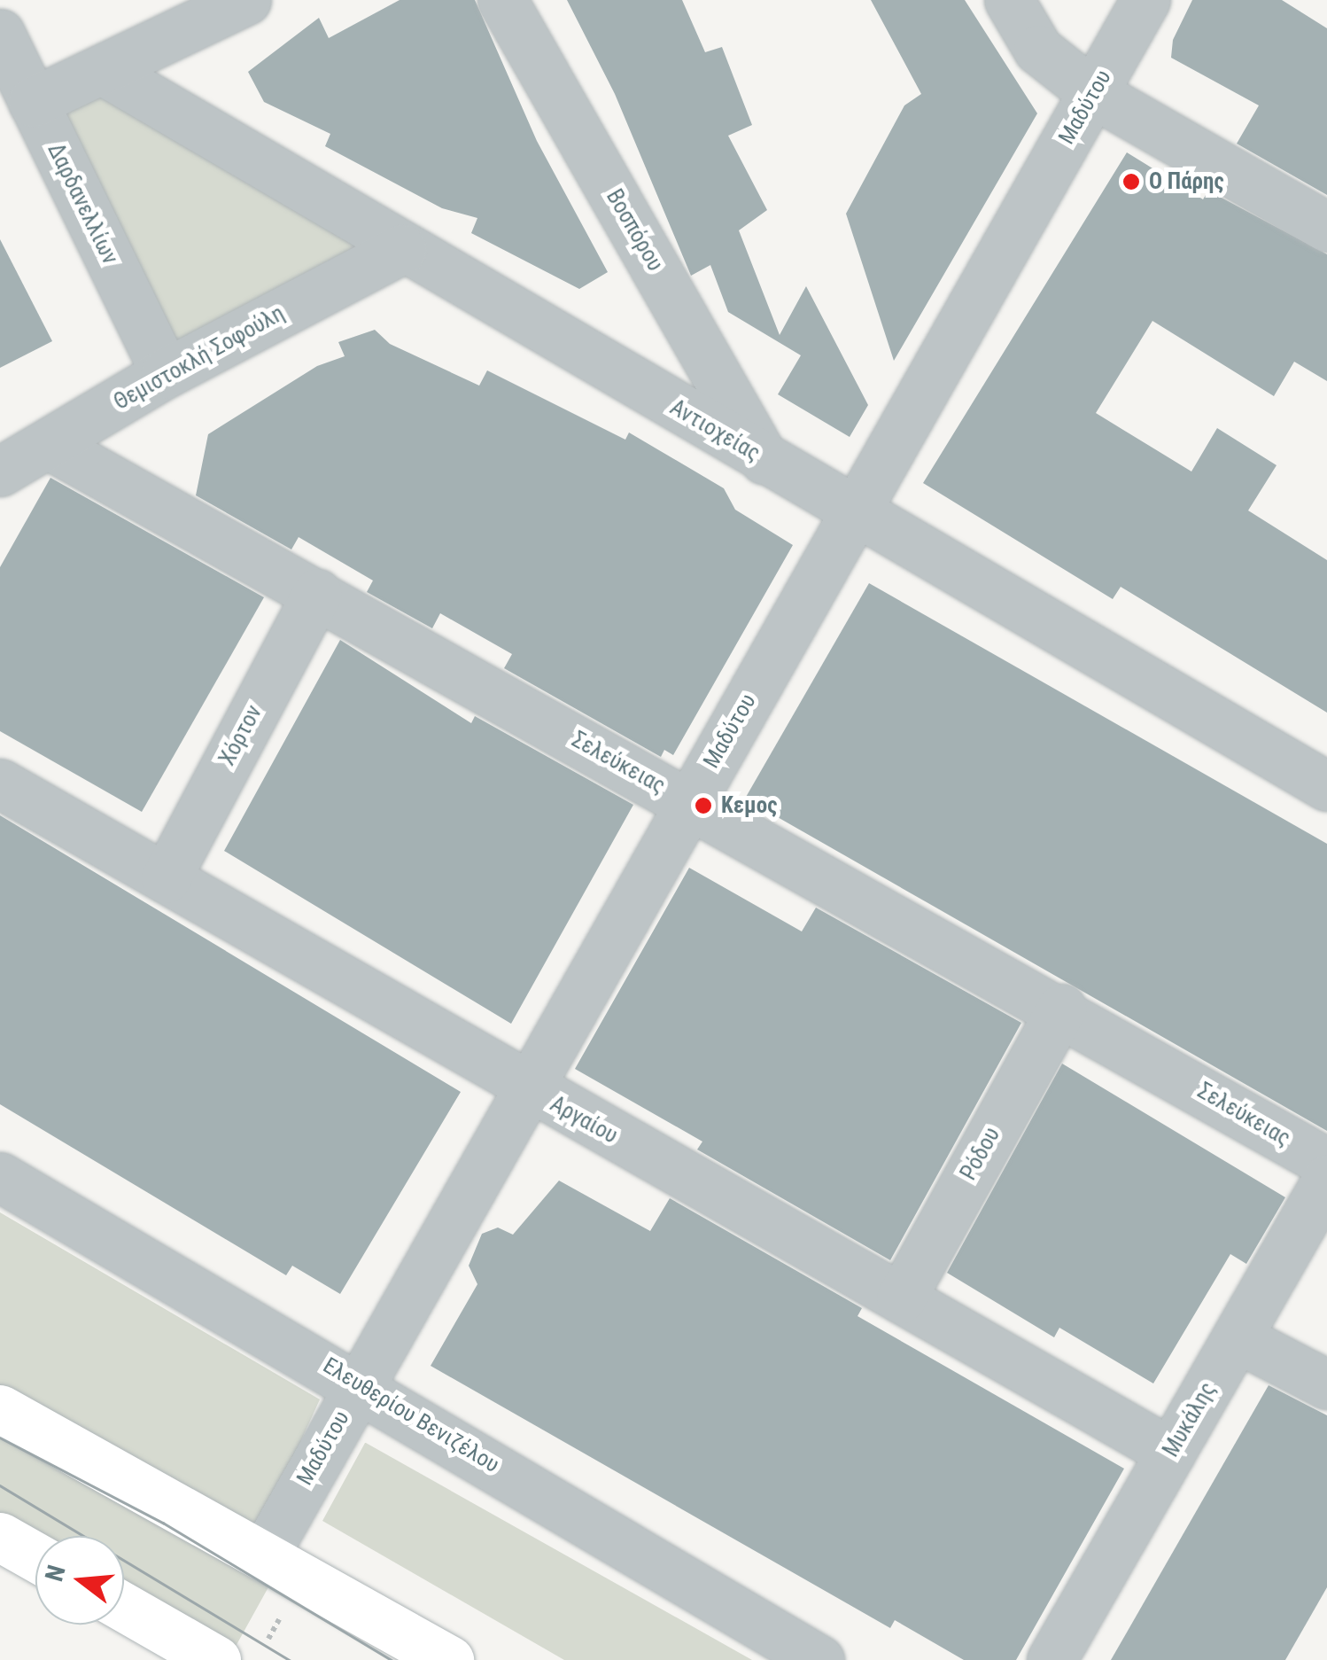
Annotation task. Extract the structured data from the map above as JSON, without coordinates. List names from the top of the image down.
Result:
{
  "streets": {
    "street": [
      "Μαδύτου",
      "Δαρδανελλίων",
      "Βοσπόρου",
      "Θεμιστοκλή Σοφούλη",
      "Αντιοχείας",
      "Χόρτον",
      "Σελεύκειας",
      "Αργαίου",
      "Ρόδου",
      "Ελευθερίου Βενιζέλου",
      "Μυκάλης"
    ]
  },
  "crossings": [
    ["Μαδύτου", "Αντιοχείας"],
    ["Μαδύτου", "Σελεύκειας"],
    ["Μαδύτου", "Αργαίου"],
    ["Μαδύτου", "Ελευθερίου Βενιζέλου"],
    ["Δαρδανελλίων", "Θεμιστοκλή Σοφούλη"],
    ["Βοσπόρου", "Αντιοχείας"],
    ["Θεμιστοκλή Σοφούλη", "Αντιοχείας"],
    ["Θεμιστοκλή Σοφούλη", "Σελεύκειας"],
    ["Χόρτον", "Σελεύκειας"],
    ["Χόρτον", "Αργαίου"],
    ["Σελεύκειας", "Ρόδου"],
    ["Αργαίου", "Ρόδου"],
    ["Αργαίου", "Μυκάλης"]
  ],
  "places": ["Ο Πάρης", "Κεμος"],
  "north": "left"
}
